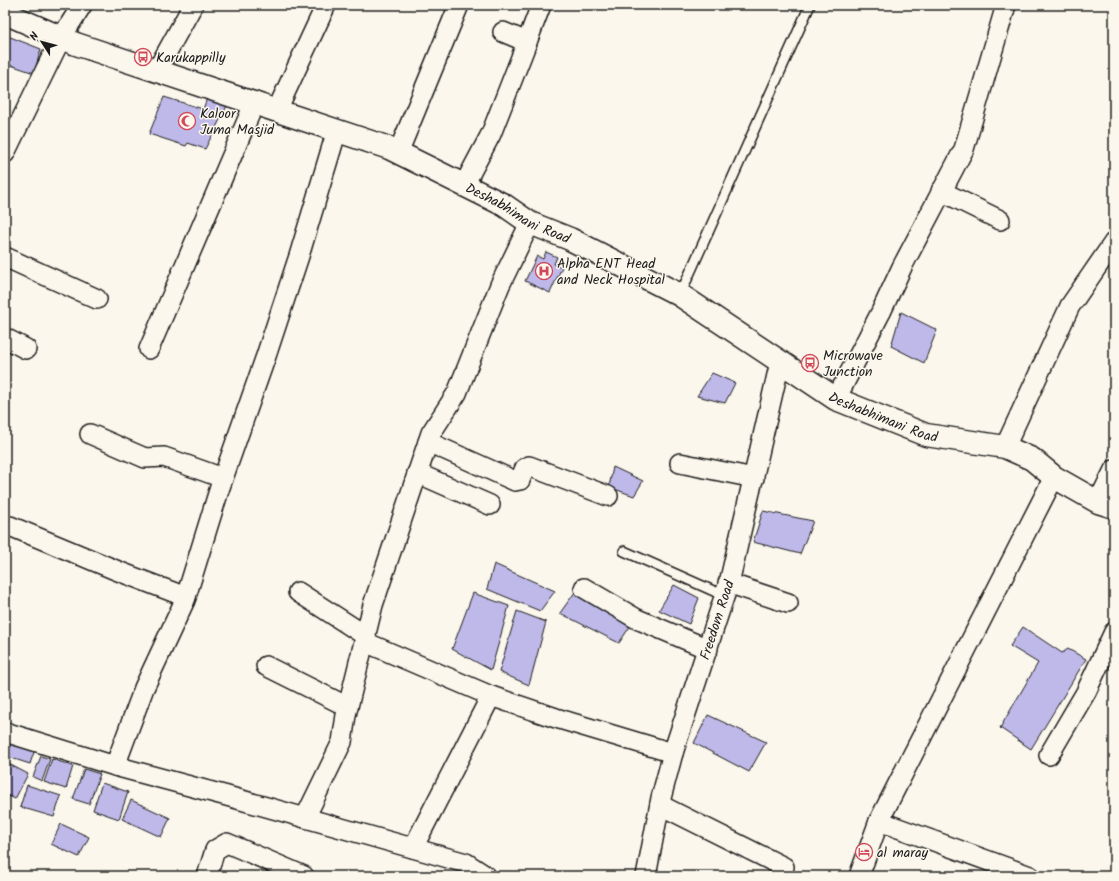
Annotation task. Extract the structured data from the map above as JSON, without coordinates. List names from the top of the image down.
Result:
{
  "streets": {
    "street": ["Deshabhimani Road", "Freedom Road"]
  },
  "crossings": [
    ["Deshabhimani Road", "Freedom Road"]
  ],
  "places": {
    "bus stop": ["Karukappilly", "Microwave Junction"],
    "mosque": ["Kaloor Juma Masjid"],
    "hospital": ["Alpha ENT Head and Neck Hospital"],
    "hotel": ["al maray"]
  },
  "north": "top left"
}
